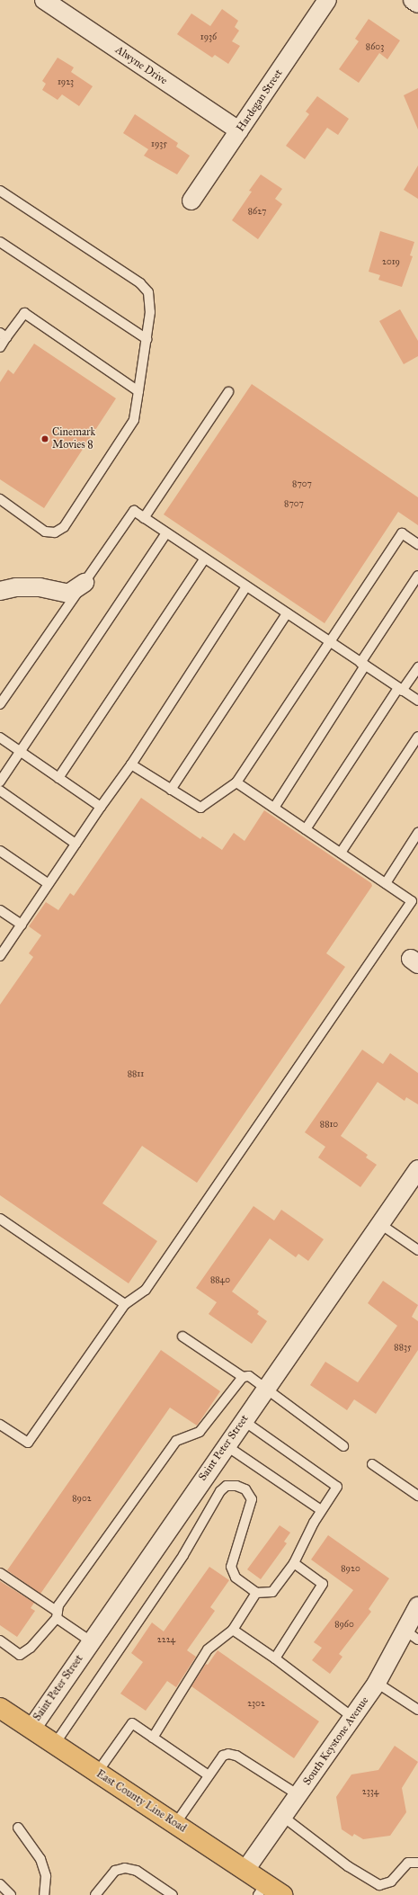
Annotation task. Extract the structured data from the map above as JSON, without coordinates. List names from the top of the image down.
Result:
{
  "streets": {
    "main road": ["East County Line Road"],
    "street": [
      "Alwyne Drive",
      "Hardegan Street",
      "Saint Peter Street",
      "South Keystone Avenue"
    ]
  },
  "crossings": [
    ["Alwyne Drive", "Hardegan Street"],
    ["Saint Peter Street", "East County Line Road"],
    ["South Keystone Avenue", "East County Line Road"]
  ],
  "places": ["Cinemark Movies 8"],
  "house_numbers": [
    "1936",
    "8603",
    "1923",
    "1935",
    "8627",
    "2019",
    "8707",
    "8707",
    "8811",
    "8810",
    "8840",
    "8835",
    "8902",
    "8920",
    "8960",
    "2224",
    "2302",
    "2334"
  ]
}
